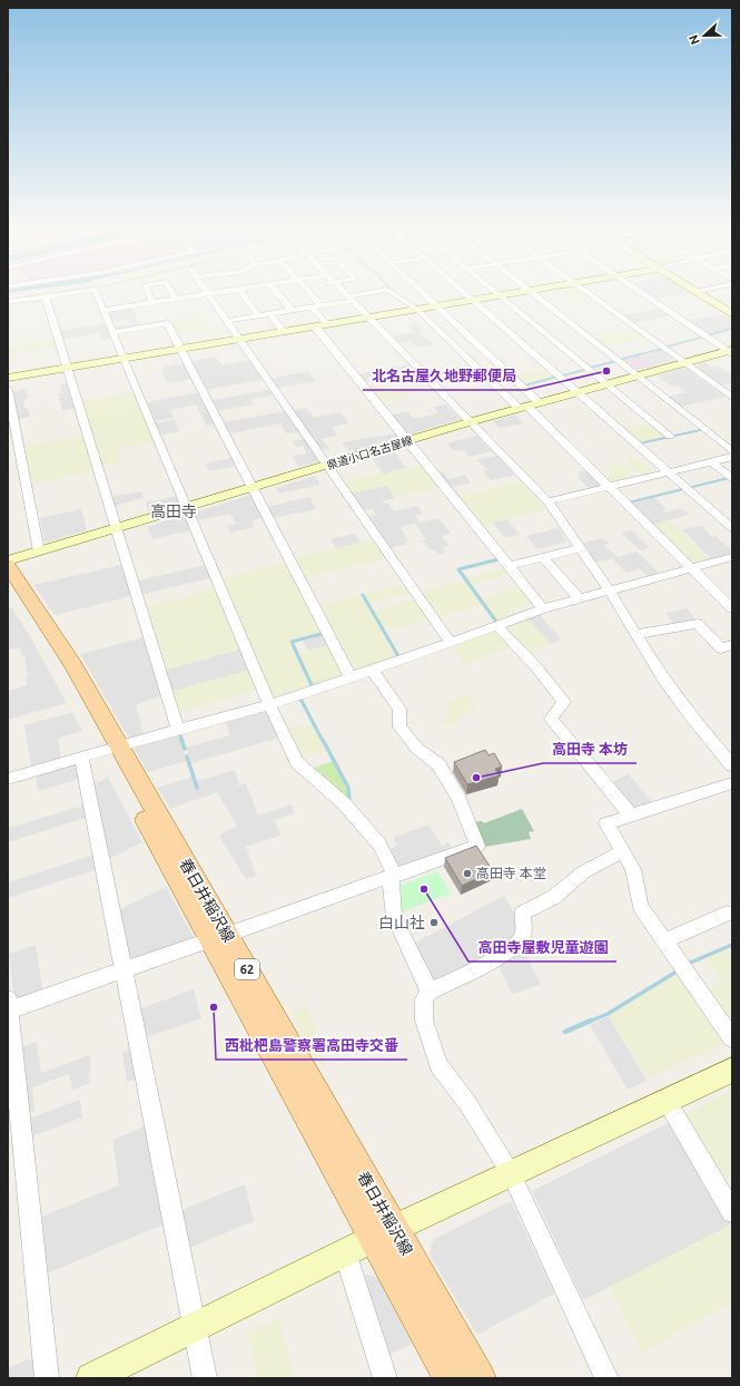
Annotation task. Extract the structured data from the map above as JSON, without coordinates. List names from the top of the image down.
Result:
{
  "streets": {
    "main road": ["春日井稲沢線", "62"],
    "street": ["県道小口名古屋線"]
  },
  "districts": ["高田寺"],
  "places": [
    "北名古屋久地野郵便局",
    "高田寺 本坊",
    "高田寺 本堂",
    "高田寺屋敷児童遊園",
    "白山社",
    "西枇杷島警察署高田寺交番"
  ],
  "north": "left"
}
